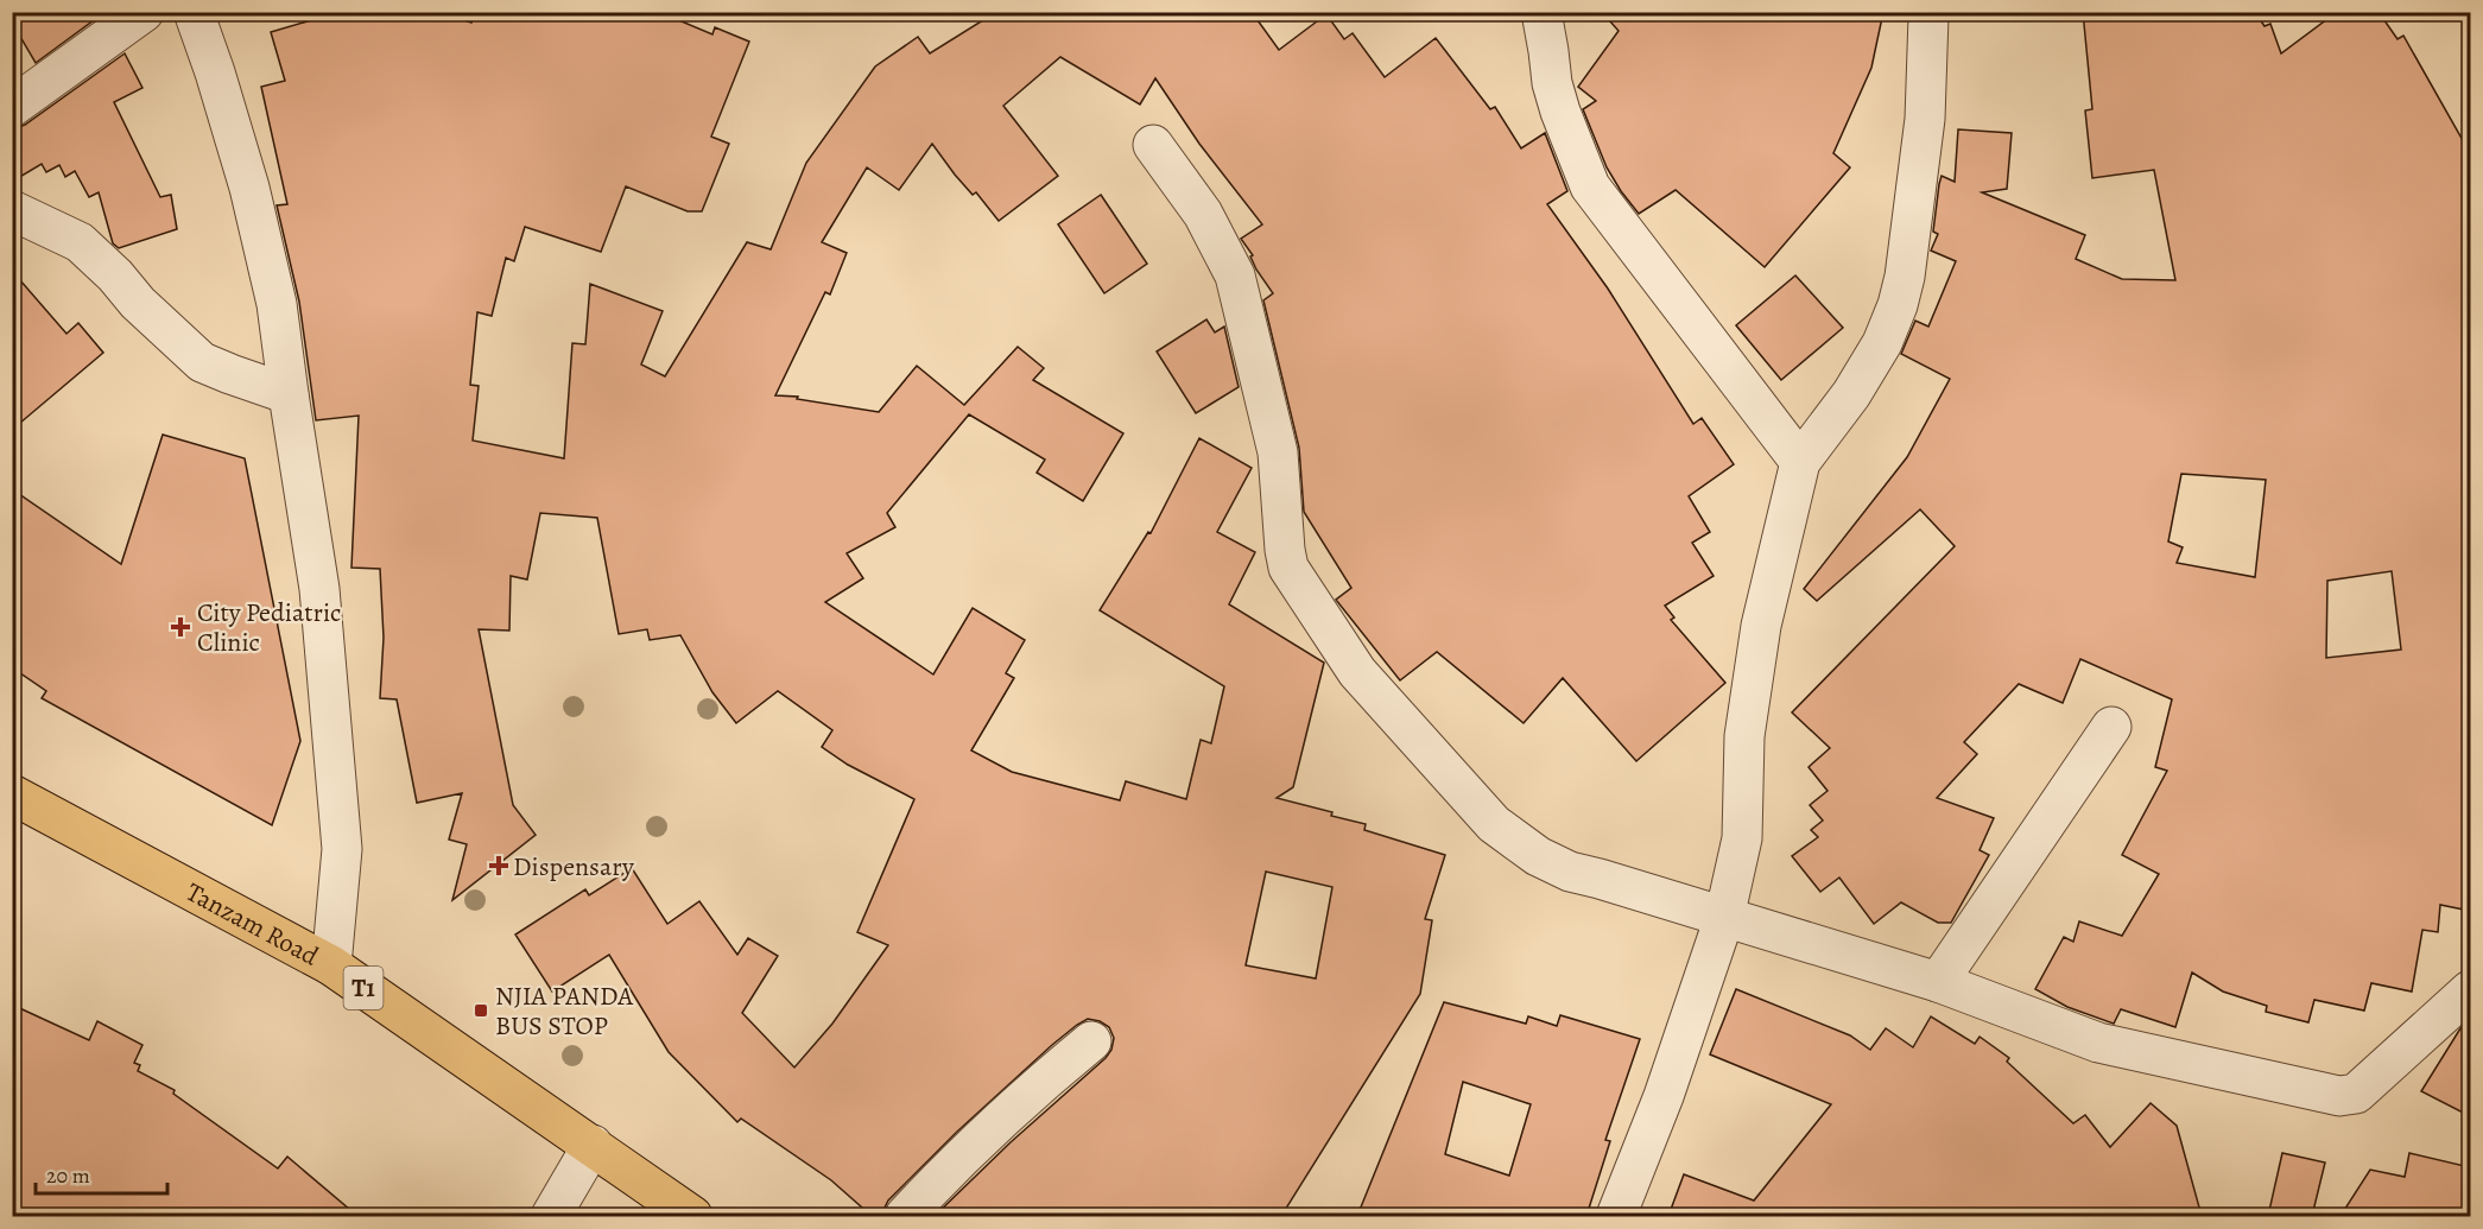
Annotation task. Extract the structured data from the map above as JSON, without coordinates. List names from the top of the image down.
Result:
{
  "streets": {
    "highway": ["Tanzam Road", "T1"]
  },
  "places": {
    "health": ["City Pediatric Clinic", "Dispensary"],
    "transit": ["NJIA PANDA BUS STOP"]
  },
  "scale_bar": "20 m"
}
